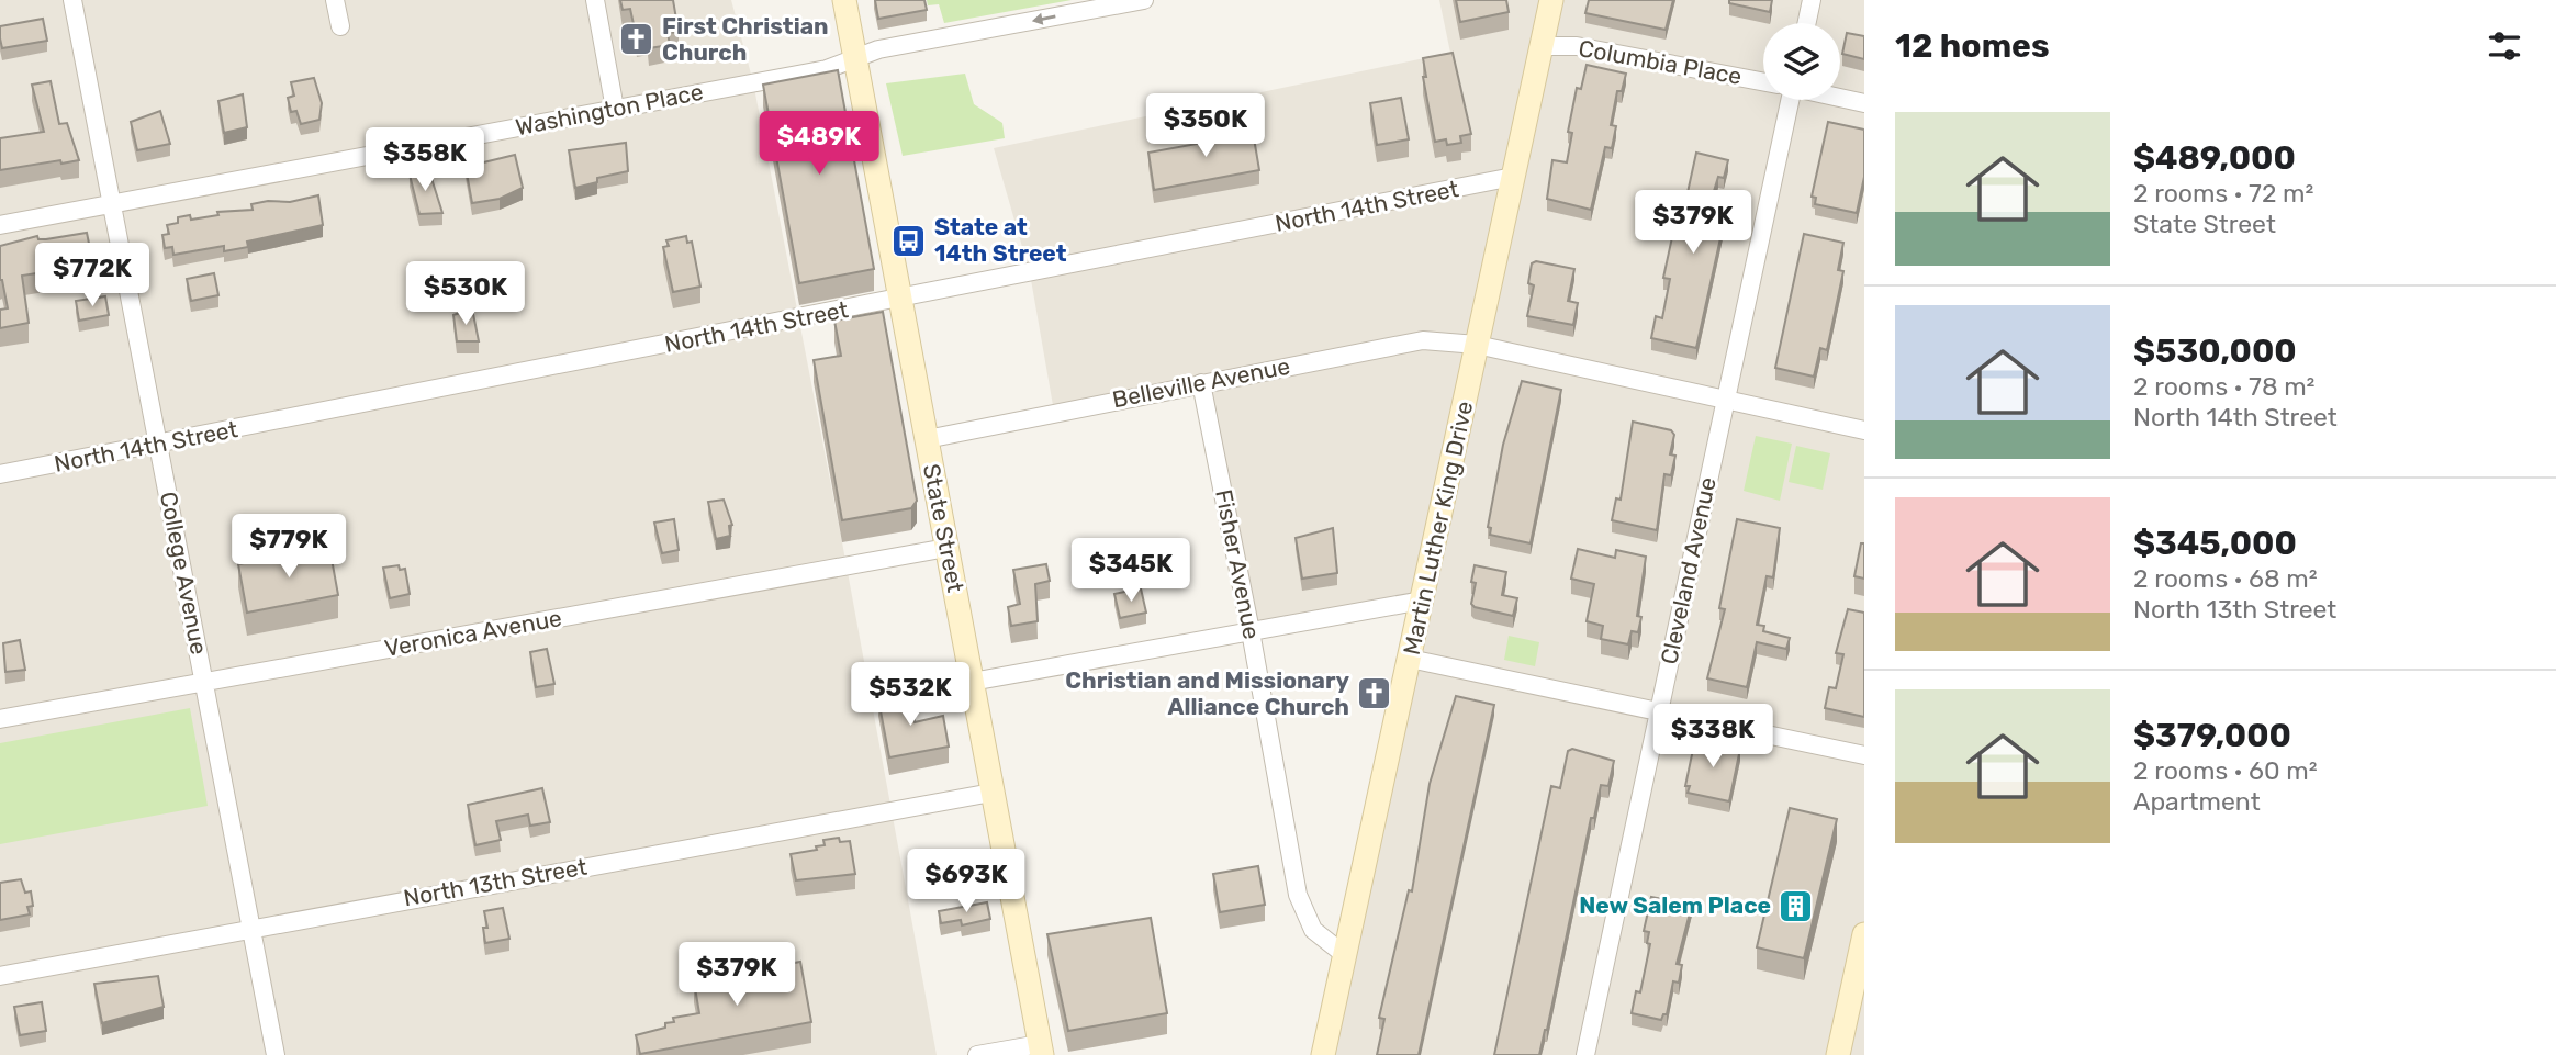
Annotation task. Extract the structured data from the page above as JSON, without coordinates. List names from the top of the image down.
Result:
{
  "streets": {
    "street": [
      "Columbia Place",
      "Washington Place",
      "North 14th Street",
      "Belleville Avenue",
      "State Street",
      "Martin Luther King Drive",
      "Fisher Avenue",
      "Cleveland Avenue",
      "College Avenue",
      "Veronica Avenue",
      "North 13th Street"
    ]
  },
  "crossings": [
    ["Columbia Place", "Martin Luther King Drive"],
    ["Washington Place", "State Street"],
    ["Washington Place", "College Avenue"],
    ["North 14th Street", "State Street"],
    ["North 14th Street", "Martin Luther King Drive"],
    ["North 14th Street", "College Avenue"],
    ["Belleville Avenue", "State Street"],
    ["Belleville Avenue", "Martin Luther King Drive"],
    ["Belleville Avenue", "Fisher Avenue"],
    ["State Street", "Veronica Avenue"],
    ["State Street", "North 13th Street"],
    ["Martin Luther King Drive", "Fisher Avenue"],
    ["College Avenue", "Veronica Avenue"],
    ["College Avenue", "North 13th Street"]
  ],
  "places": {
    "church": ["First Christian Church", "Christian and Missionary Alliance Church"],
    "bus stop": ["State at 14th Street"],
    "building": ["New Salem Place"]
  },
  "page": {
    "heading": "12 homes",
    "list": [
      {
        "name": "$489,000",
        "note": "2 rooms · 72 m² · State Street"
      },
      {
        "name": "$530,000",
        "note": "2 rooms · 78 m² · North 14th Street"
      },
      {
        "name": "$345,000",
        "note": "2 rooms · 68 m² · North 13th Street"
      },
      {
        "name": "$379,000",
        "note": "2 rooms · 60 m² · Apartment"
      }
    ],
    "price": [
      "$350K",
      "$489K",
      "$358K",
      "$379K",
      "$772K",
      "$530K",
      "$779K",
      "$345K",
      "$532K",
      "$338K",
      "$693K",
      "$379K"
    ]
  }
}
